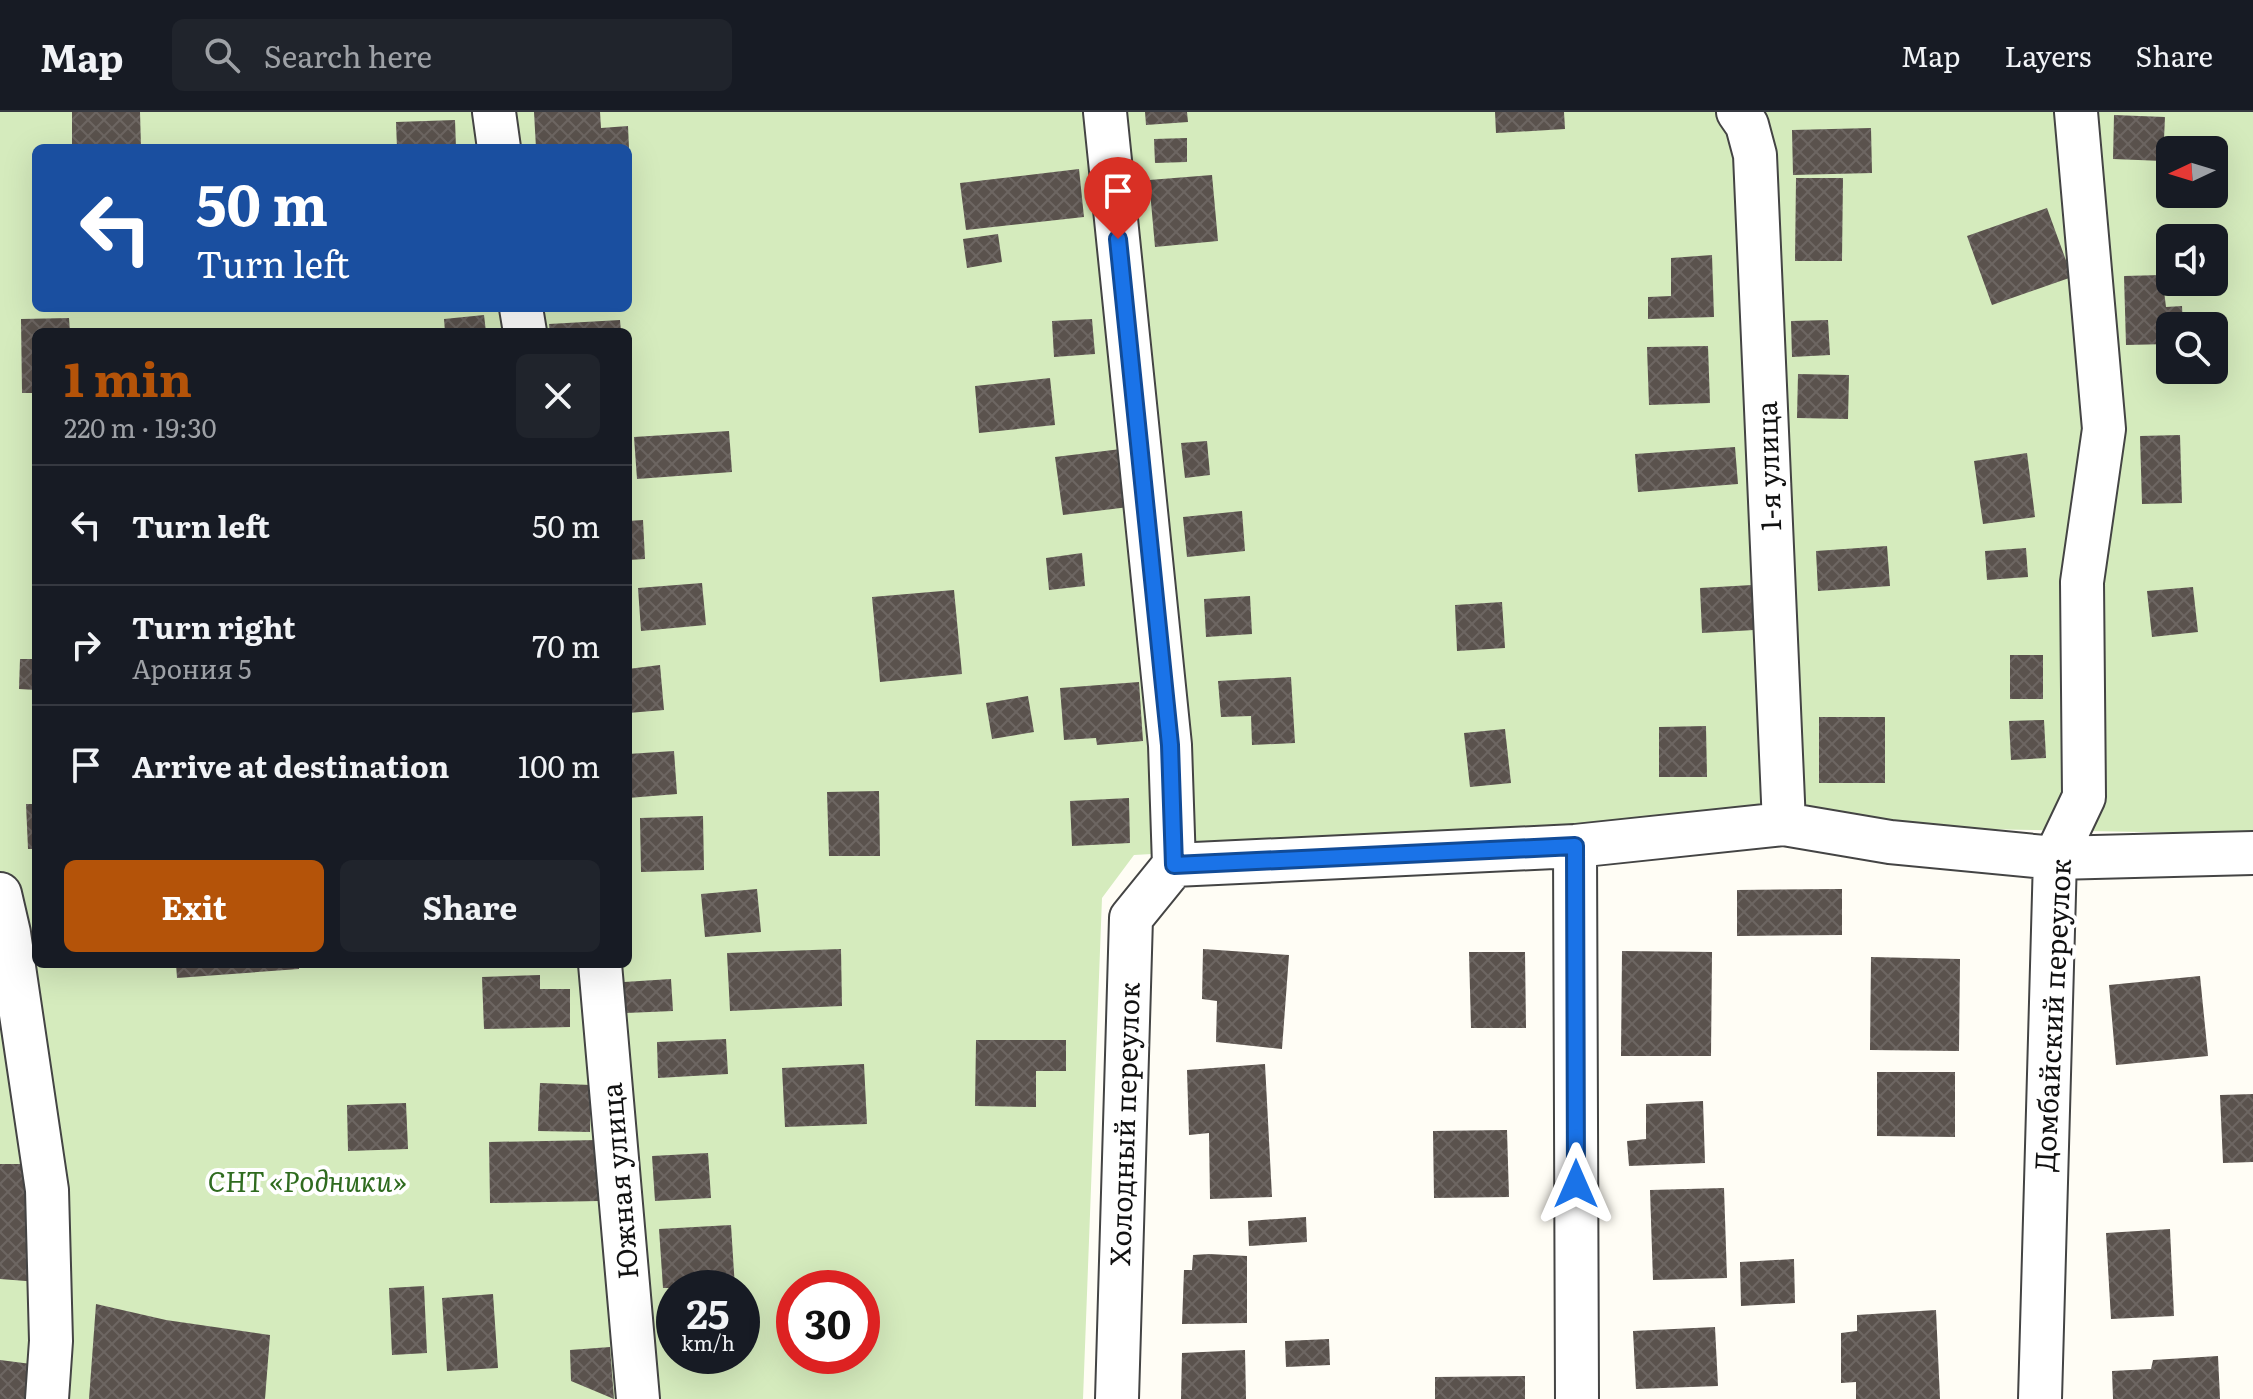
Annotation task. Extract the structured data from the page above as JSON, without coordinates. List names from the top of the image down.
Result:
{
  "streets": {
    "street": [
      "1-я улица",
      "Домбайский переулок",
      "Холодный переулок",
      "Южная улица"
    ]
  },
  "parks": ["СНТ «Родники»"],
  "north": "left",
  "page": {
    "header": "Map",
    "search": "Search here",
    "nav": ["Map", "Layers", "Share"],
    "turn": ["50 m", "Turn left"],
    "heading": ["1 min", "220 m · 19:30"],
    "list": [
      {
        "name": "Turn left",
        "value": "50 m"
      },
      {
        "name": "Turn right",
        "note": "Арония 5",
        "value": "70 m"
      },
      {
        "name": "Arrive at destination",
        "value": "100 m"
      }
    ],
    "buttons": ["Exit", "Share"],
    "speed": "25 km/h",
    "limit": "30"
  }
}
